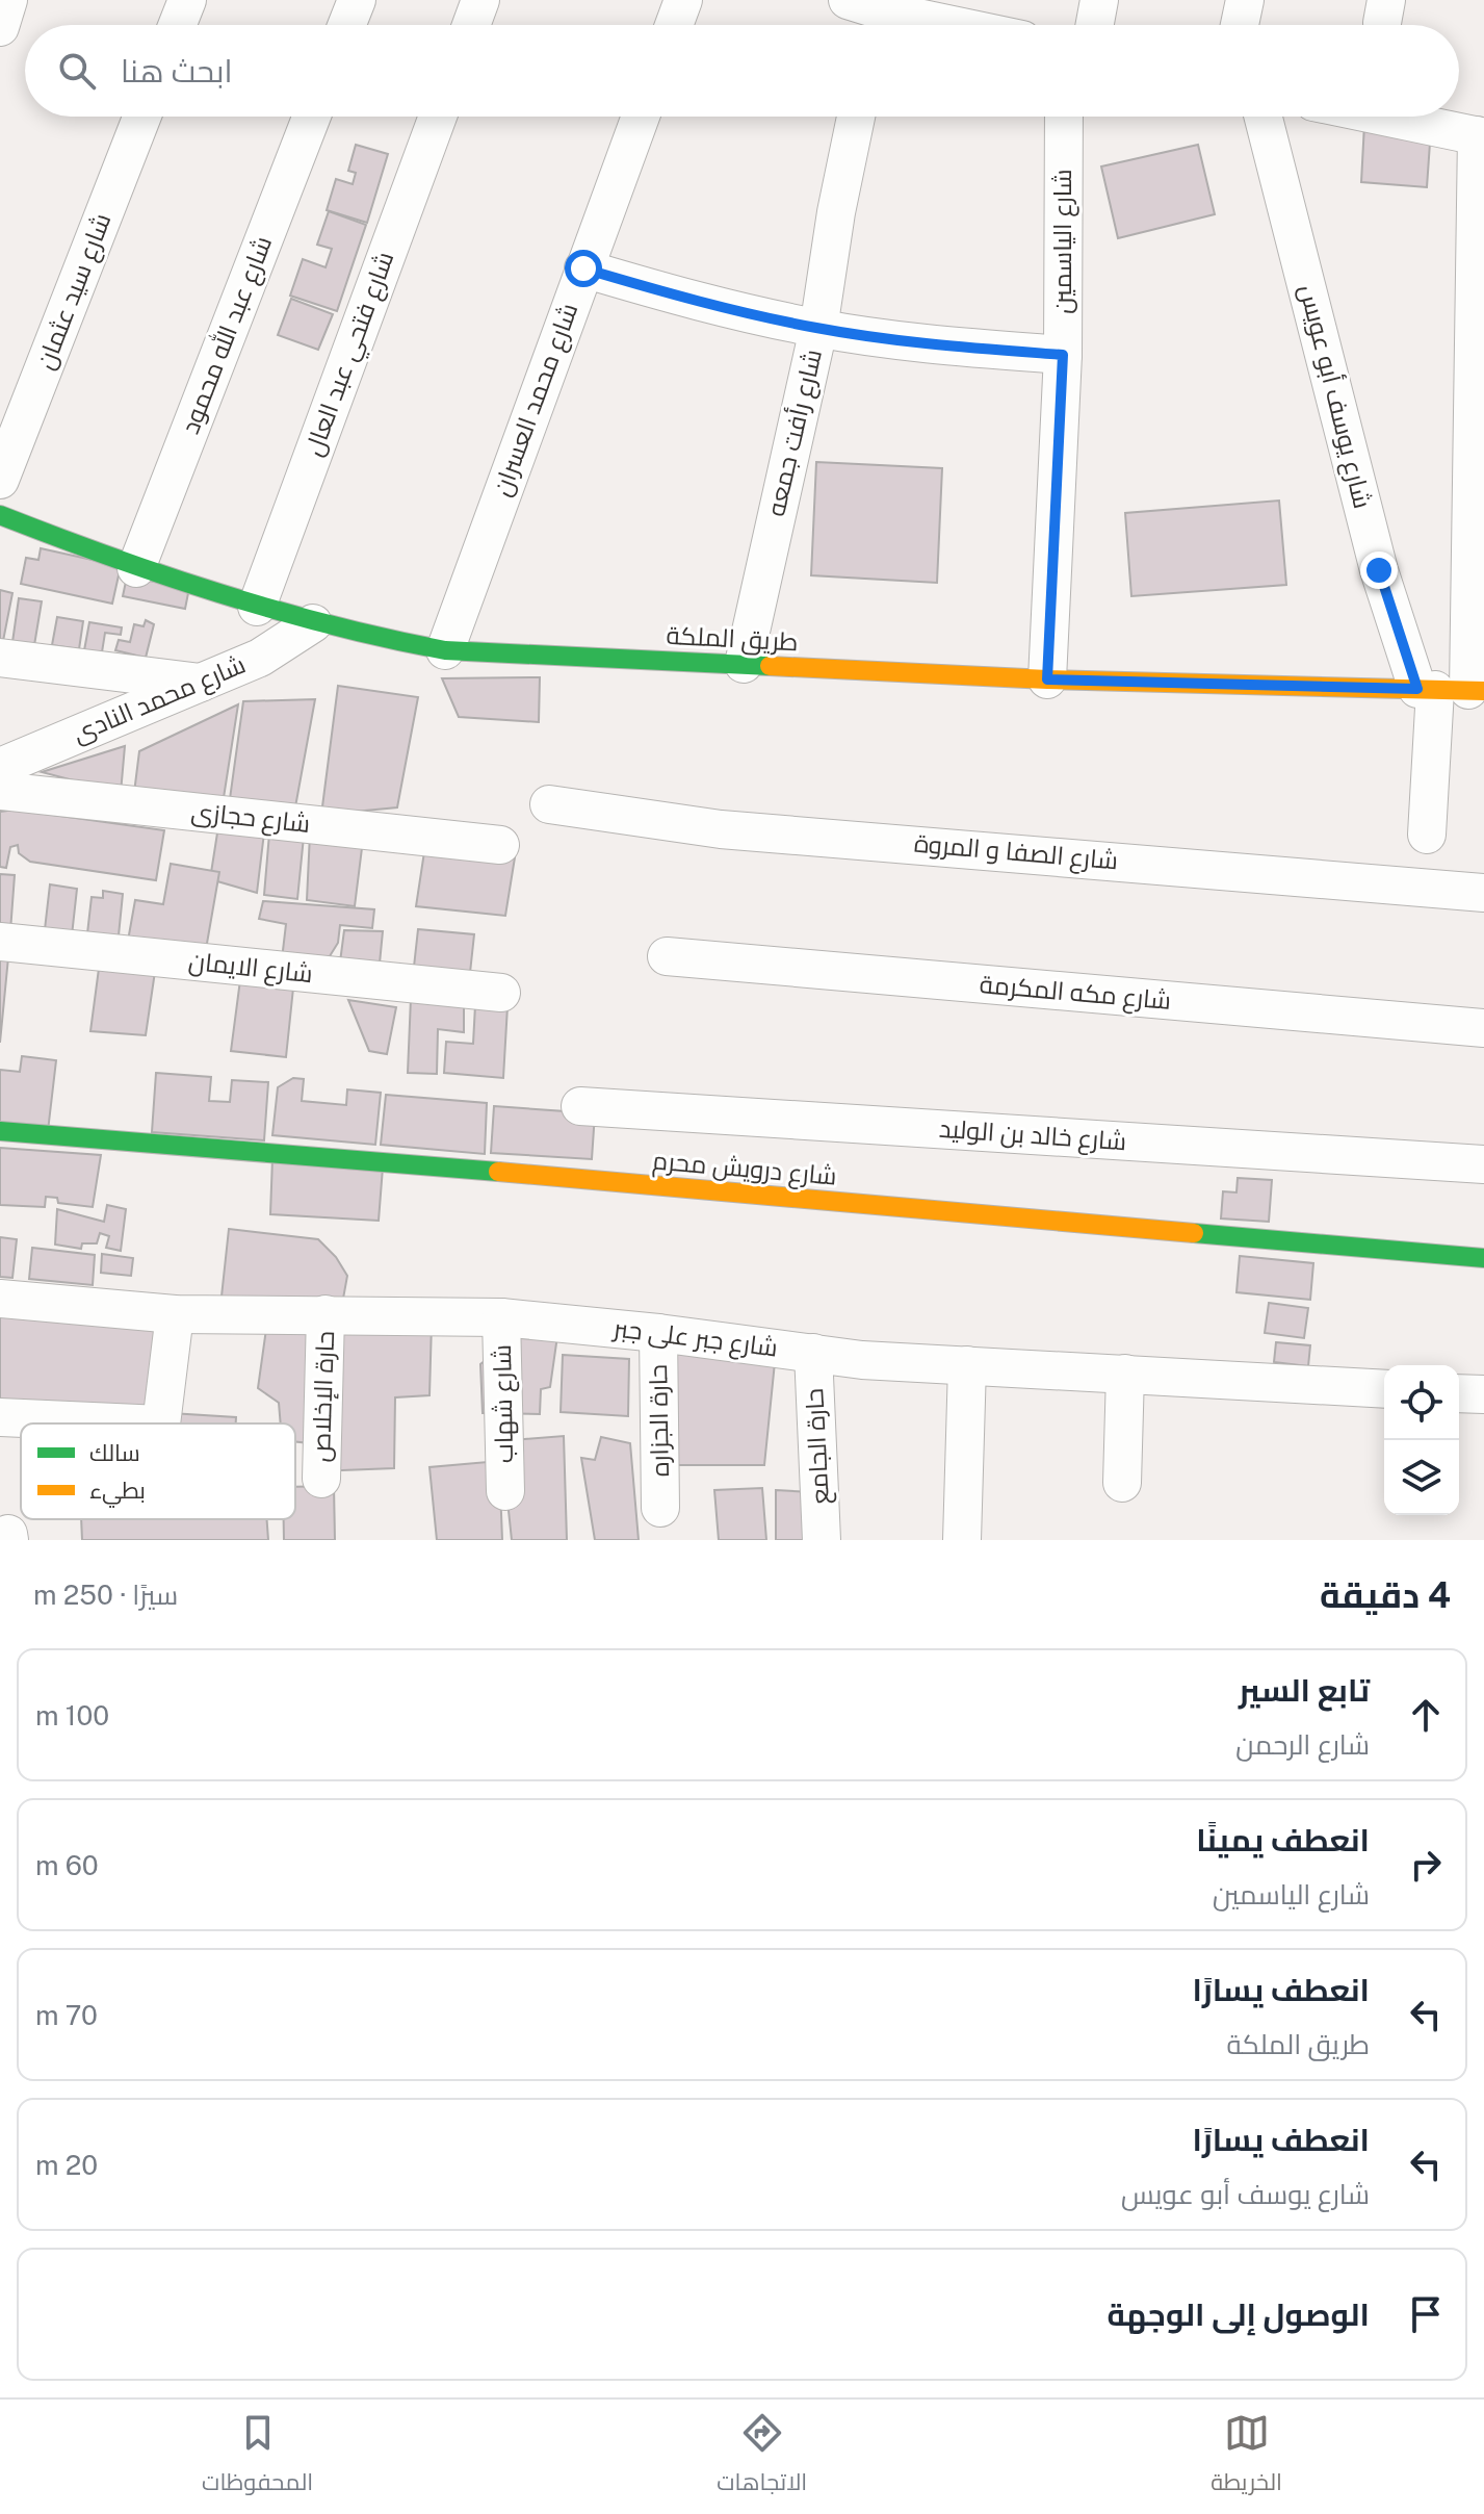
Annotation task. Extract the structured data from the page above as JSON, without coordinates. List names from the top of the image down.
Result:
{
  "streets": {
    "street": [
      "شارع الياسمين",
      "شارع سيد عثمان",
      "شارع عبد الله محمود",
      "شارع فتحي عبد العال",
      "شارع يوسف أبو عويس",
      "شارع محمد العسران",
      "شارع رأفت جمعه",
      "طريق الملكة",
      "شارع محمد النادى",
      "شارع حجازى",
      "شارع الصفا و المروة",
      "شارع الايمان",
      "شارع مكه المكرمة",
      "شارع خالد بن الوليد",
      "شارع درويش محرم",
      "شارع جبر على جبر",
      "حارة الإخلاص",
      "شارع شهاب",
      "حارة الجزاره",
      "حارة الجامع"
    ]
  },
  "crossings": [
    ["شارع الياسمين", "طريق الملكة"],
    ["شارع عبد الله محمود", "طريق الملكة"],
    ["شارع فتحي عبد العال", "طريق الملكة"],
    ["شارع يوسف أبو عويس", "طريق الملكة"],
    ["شارع محمد العسران", "طريق الملكة"],
    ["شارع رأفت جمعه", "طريق الملكة"],
    ["طريق الملكة", "شارع محمد النادى"],
    ["شارع جبر على جبر", "حارة الإخلاص"],
    ["شارع جبر على جبر", "شارع شهاب"],
    ["شارع جبر على جبر", "حارة الجزاره"],
    ["شارع جبر على جبر", "حارة الجامع"]
  ],
  "legend": ["سالك", "بطيء"],
  "page": {
    "search": "ابحث هنا",
    "heading": ["4 دقيقة", "سيرًا · 250 m"],
    "list": [
      ["تابع السير", "شارع الرحمن", "100 m"],
      ["انعطف يمينًا", "شارع الياسمين", "60 m"],
      ["انعطف يسارًا", "طريق الملكة", "70 m"],
      ["انعطف يسارًا", "شارع يوسف أبو عويس", "20 m"],
      "الوصول إلى الوجهة"
    ],
    "nav": ["الخريطة", "الاتجاهات", "المحفوظات"]
  }
}
